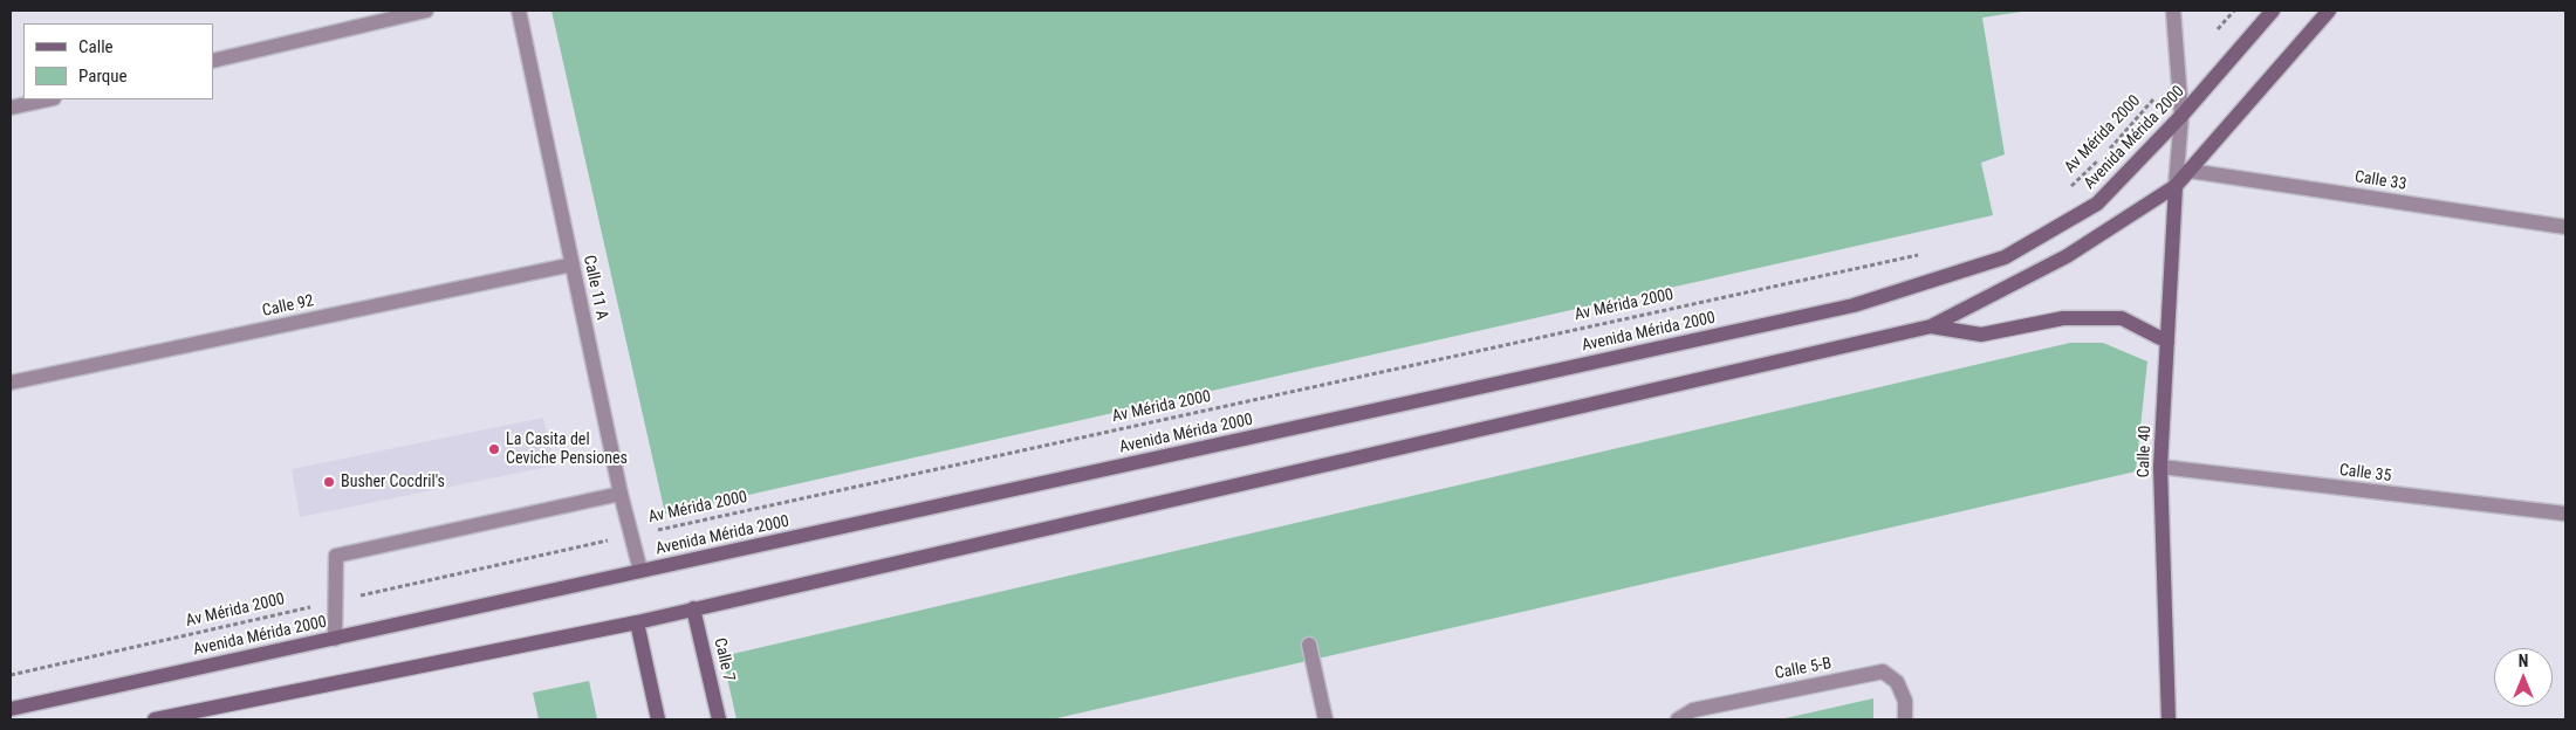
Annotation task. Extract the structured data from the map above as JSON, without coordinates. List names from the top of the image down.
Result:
{
  "streets": {
    "main road": ["Avenida Mérida 2000", "Calle 40", "Calle 7"],
    "street": [
      "Calle 33",
      "Calle 11 A",
      "Calle 92",
      "Calle 35",
      "Calle 5-B"
    ],
    "path": ["Av Mérida 2000"]
  },
  "crossings": [
    ["Av Mérida 2000", "Calle 11 A"],
    ["Avenida Mérida 2000", "Calle 11 A"],
    ["Calle 11 A", "Calle 92"],
    ["Calle 40", "Calle 35"]
  ],
  "places": ["La Casita del Ceviche Pensiones", "Busher Cocdril's"],
  "legend": ["Calle", "Parque"],
  "north": "top"
}
